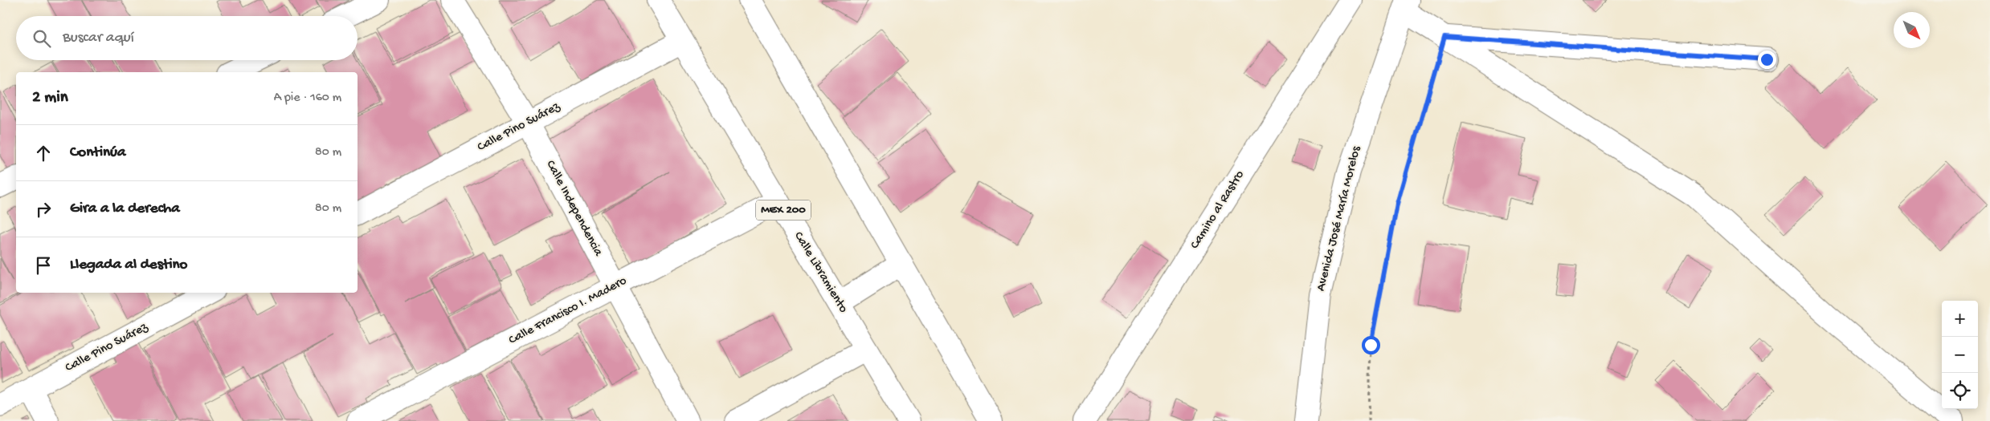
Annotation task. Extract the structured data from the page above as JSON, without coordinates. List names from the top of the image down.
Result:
{
  "streets": {
    "main road": [
      "Calle Pino Suárez",
      "Calle Independencia",
      "MEX 200",
      "Camino al Rastro",
      "Avenida José María Morelos",
      "Calle Libramiento",
      "Calle Francisco I. Madero"
    ]
  },
  "crossings": [
    ["Calle Pino Suárez", "Calle Independencia"],
    ["Calle Pino Suárez", "Calle Libramiento"],
    ["Calle Independencia", "Calle Francisco I. Madero"],
    ["Calle Libramiento", "Calle Francisco I. Madero"]
  ],
  "north": "bottom right",
  "page": {
    "search": "Buscar aquí",
    "heading": ["2 min", "A pie · 160 m"],
    "list": [
      ["Continúa", "80 m"],
      ["Gira a la derecha", "80 m"],
      "Llegada al destino"
    ],
    "map_buttons": ["+", "−"]
  }
}
